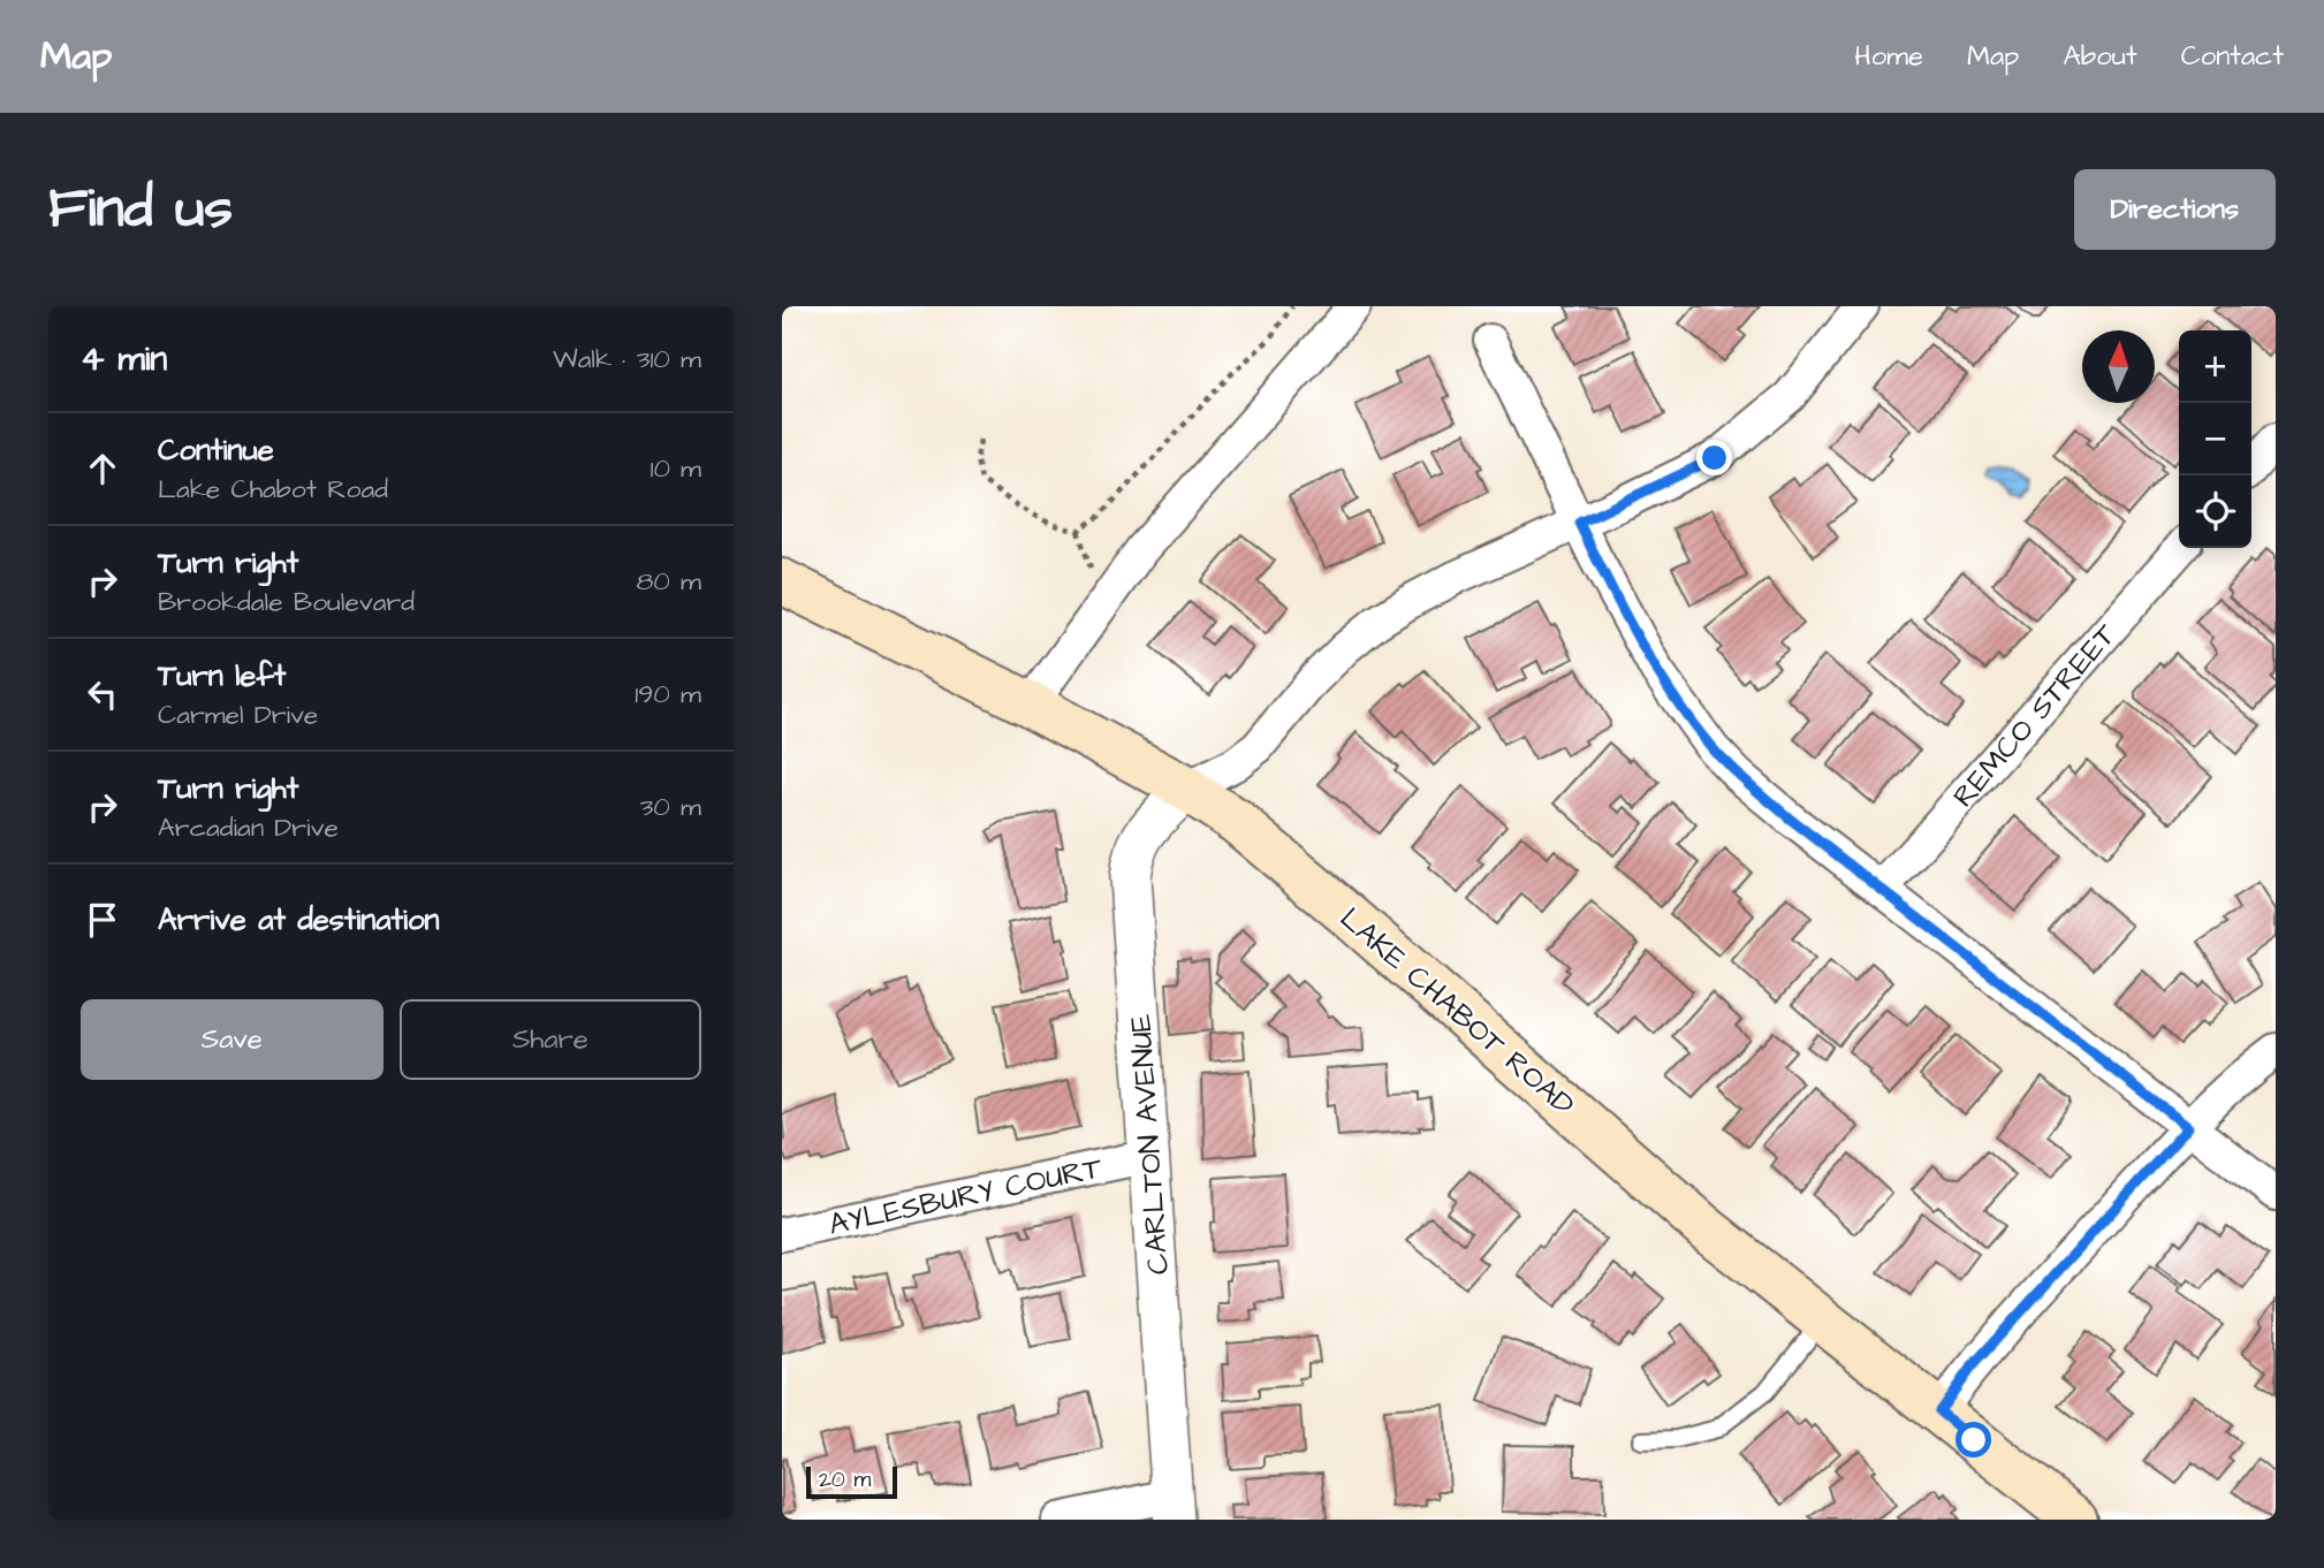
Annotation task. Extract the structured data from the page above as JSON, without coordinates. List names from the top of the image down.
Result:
{
  "streets": {
    "main road": ["LAKE CHABOT ROAD"],
    "street": ["REMCO STREET", "CARLTON AVENUE", "AYLESBURY COURT"]
  },
  "crossings": [
    ["LAKE CHABOT ROAD", "CARLTON AVENUE"],
    ["CARLTON AVENUE", "AYLESBURY COURT"]
  ],
  "scale_bar": "20 m",
  "north": "top",
  "page": {
    "header": "Map",
    "nav": [
      "Home",
      "Map",
      "About",
      "Contact"
    ],
    "buttons": [
      "Directions",
      ["Save", "Share"]
    ],
    "title": "Find us",
    "heading": ["4 min", "Walk · 310 m"],
    "map_buttons": ["+", "−"],
    "list": [
      ["Continue", "Lake Chabot Road", "10 m"],
      ["Turn right", "Brookdale Boulevard", "80 m"],
      ["Turn left", "Carmel Drive", "190 m"],
      ["Turn right", "Arcadian Drive", "30 m"],
      "Arrive at destination"
    ],
    "scale": "20 m"
  }
}
